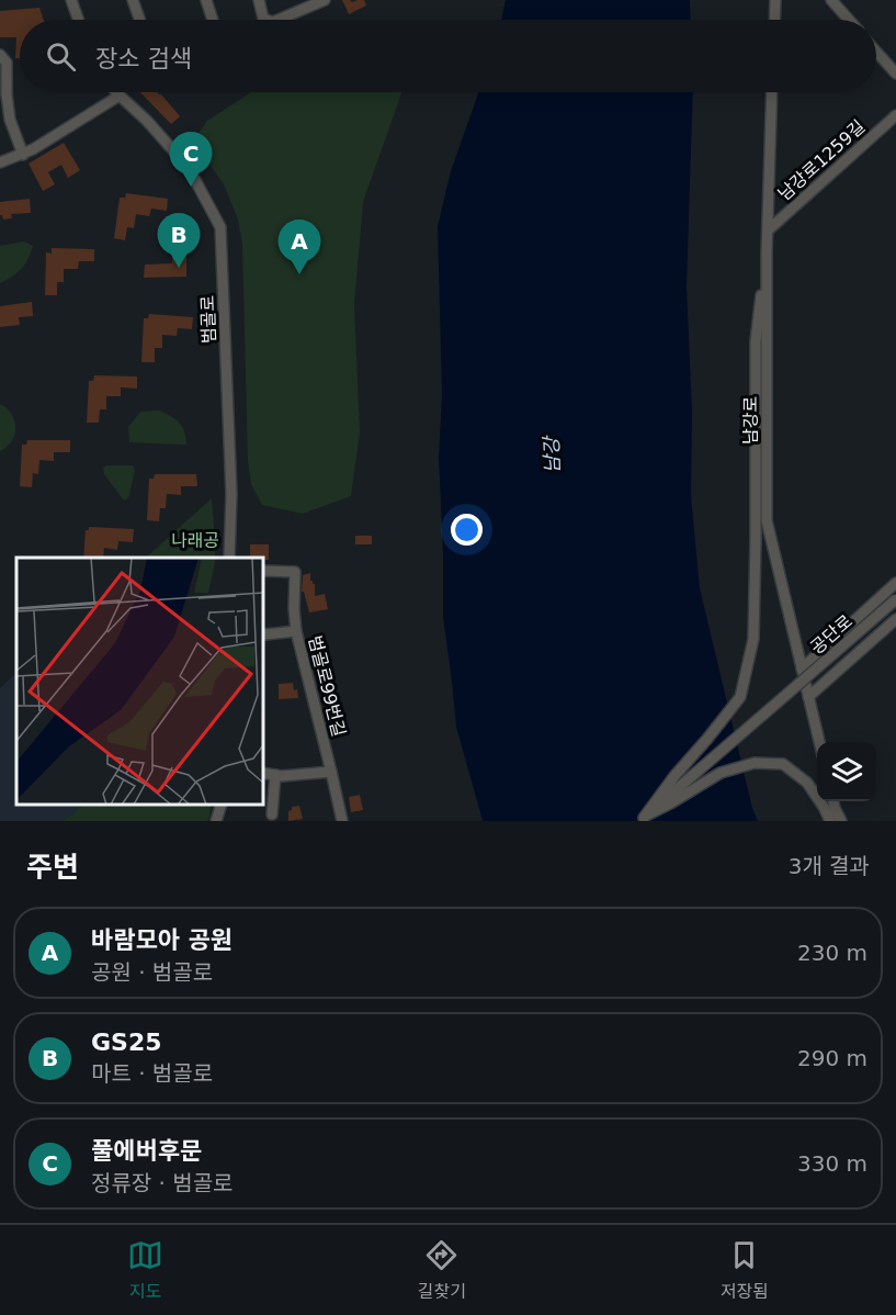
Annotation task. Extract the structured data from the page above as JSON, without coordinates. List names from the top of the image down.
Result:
{
  "streets": {
    "street": [
      "남강로1259길",
      "범골로",
      "남강로",
      "공단로",
      "범골로99번길"
    ]
  },
  "crossings": [
    ["남강로1259길", "남강로"]
  ],
  "water": ["남강"],
  "parks": ["나래공"],
  "page": {
    "search": "장소 검색",
    "pins": ["C", "B", "A"],
    "heading": ["주변", "3개 결과"],
    "list": [
      {
        "mark": "A",
        "name": "바람모아 공원",
        "note": "공원 · 범골로",
        "value": "230 m"
      },
      {
        "mark": "B",
        "name": "GS25",
        "note": "마트 · 범골로",
        "value": "290 m"
      },
      {
        "mark": "C",
        "name": "풀에버후문",
        "note": "정류장 · 범골로",
        "value": "330 m"
      }
    ],
    "nav": ["지도", "길찾기", "저장됨"]
  }
}
